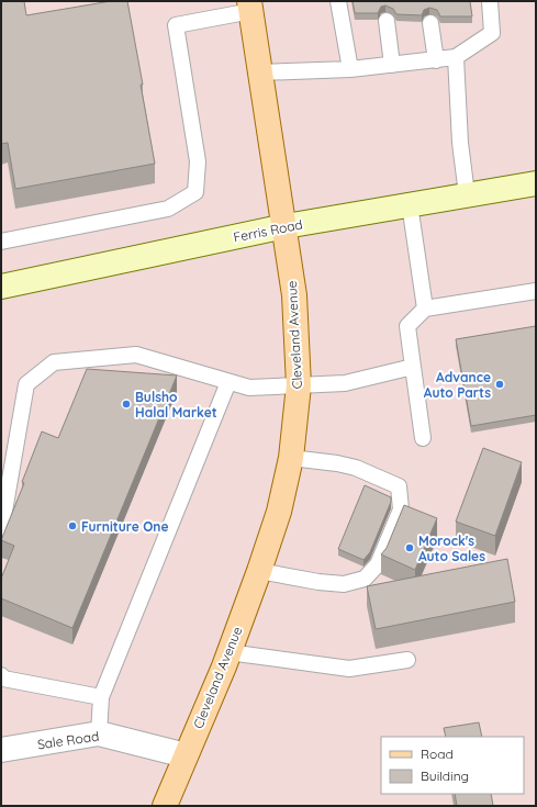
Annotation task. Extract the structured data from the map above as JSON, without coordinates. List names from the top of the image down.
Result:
{
  "streets": {
    "main road": ["Ferris Road", "Cleveland Avenue"],
    "street": ["Sale Road"]
  },
  "crossings": [
    ["Ferris Road", "Cleveland Avenue"],
    ["Cleveland Avenue", "Sale Road"]
  ],
  "places": [
    "Advance Auto Parts",
    "Bulsho Halal Market",
    "Furniture One",
    "Morock's Auto Sales"
  ],
  "legend": ["Road", "Building"]
}
